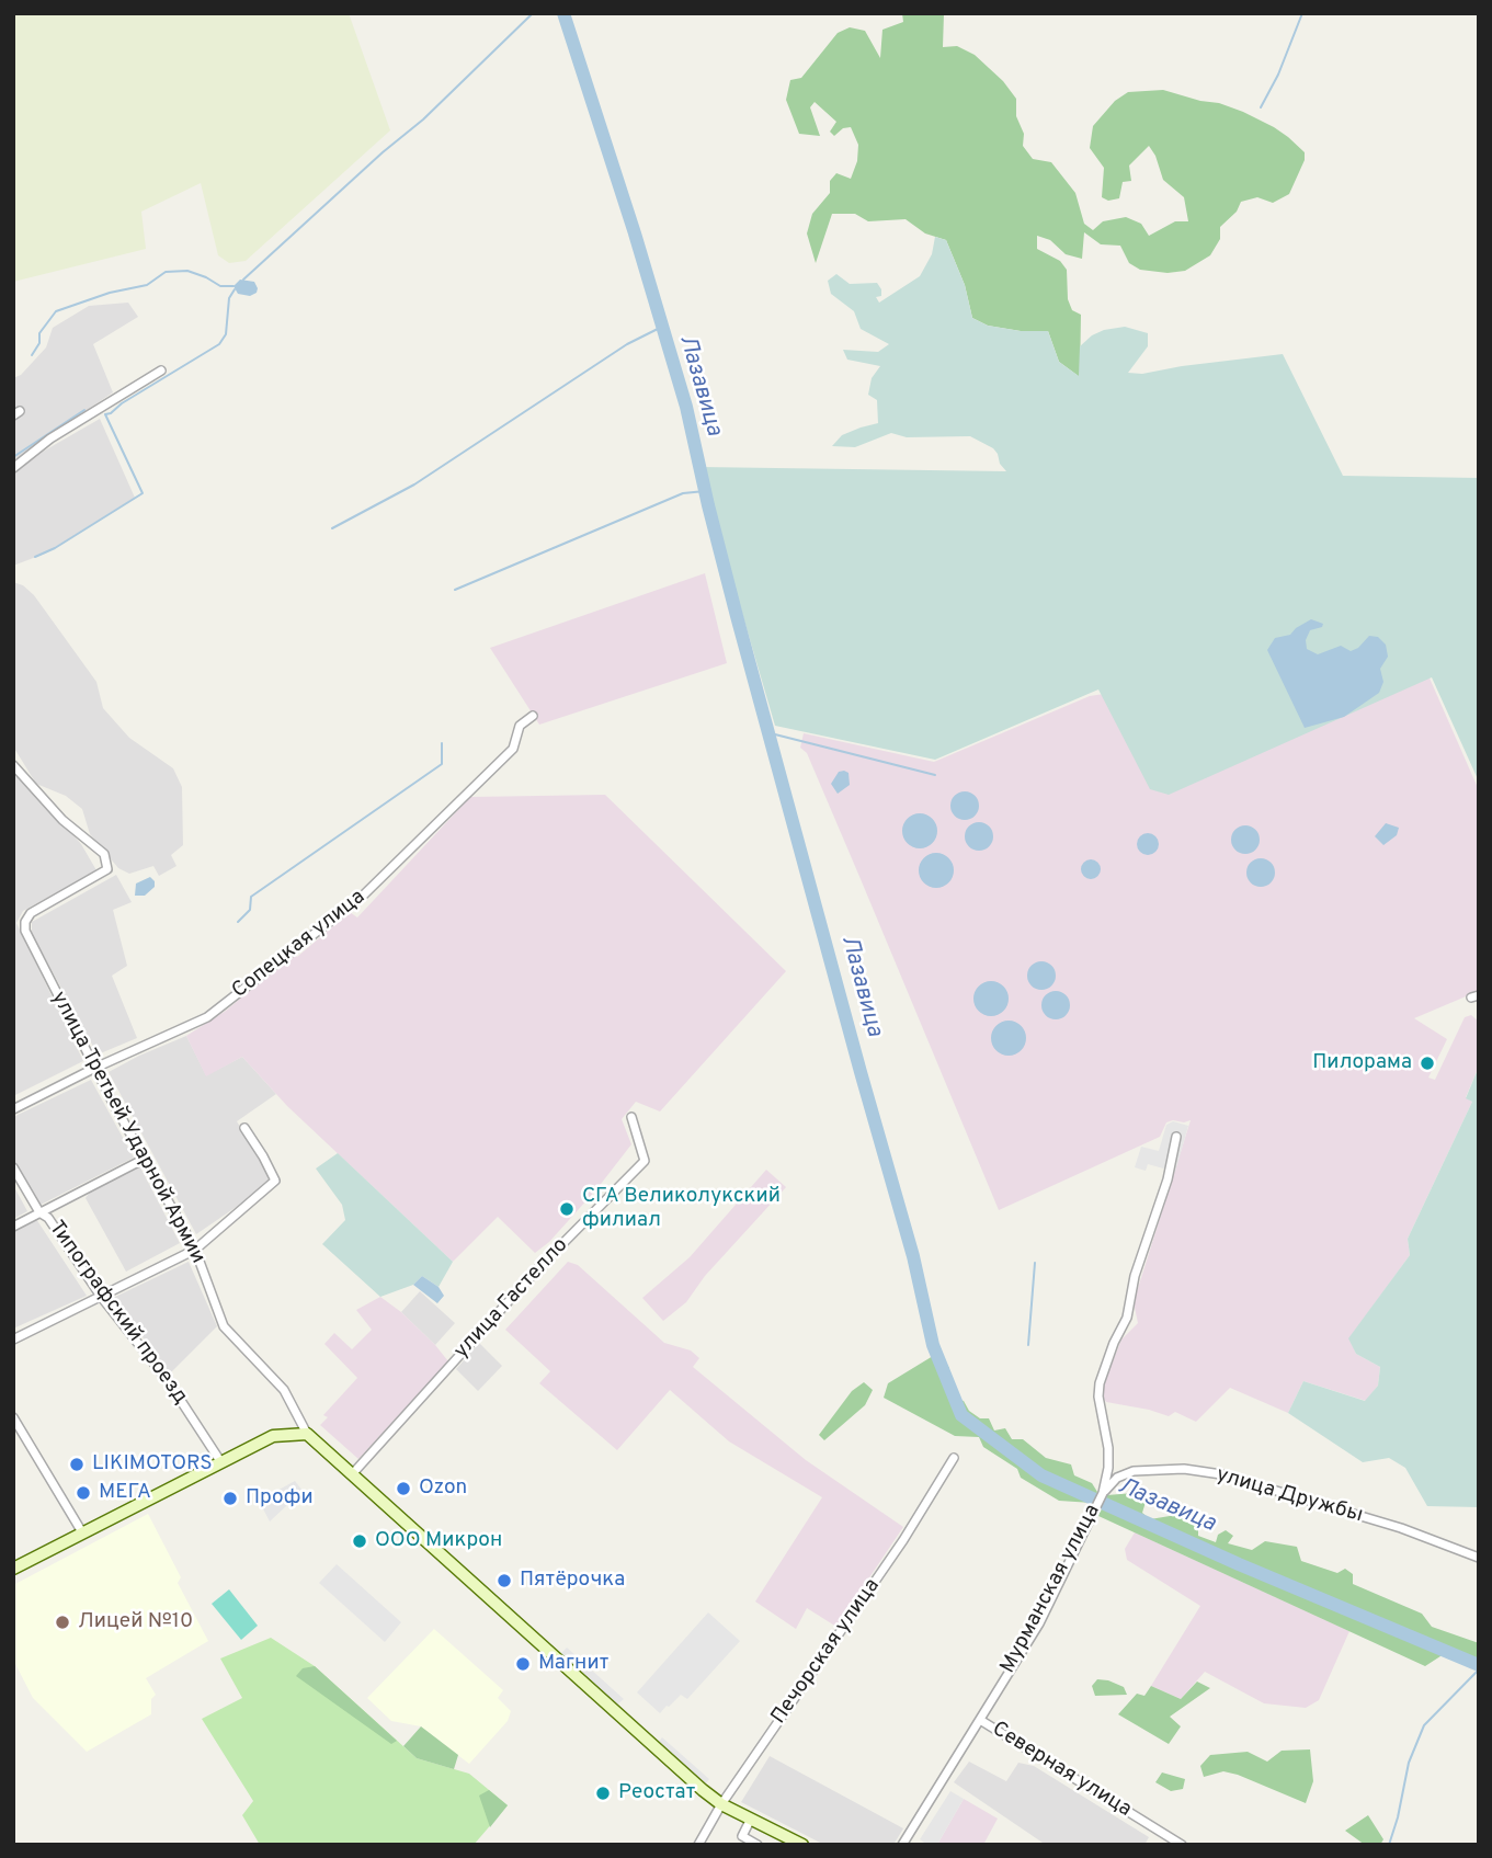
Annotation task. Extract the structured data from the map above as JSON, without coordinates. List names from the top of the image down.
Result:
{
  "streets": {
    "main road": ["улица Третьей Ударной Армии"],
    "street": [
      "Сопецкая улица",
      "улица Гастелло",
      "Типографский проезд",
      "улица Дружбы",
      "Мурманская улица",
      "Печорская улица",
      "Северная улица"
    ]
  },
  "crossings": [
    ["Сопецкая улица", "улица Третьей Ударной Армии"],
    ["улица Третьей Ударной Армии", "улица Гастелло"],
    ["улица Третьей Ударной Армии", "Печорская улица"],
    ["улица Дружбы", "Мурманская улица"],
    ["Мурманская улица", "Северная улица"]
  ],
  "water": ["Лазавица"],
  "places": [
    "Пилорама",
    "СГА Великолукский филиал",
    "LIKIMOTORS",
    "Ozon",
    "МЕГА",
    "Профи",
    "ООО Микрон",
    "Пятёрочка",
    "Лицей №10",
    "Магнит",
    "Реостат"
  ]
}
